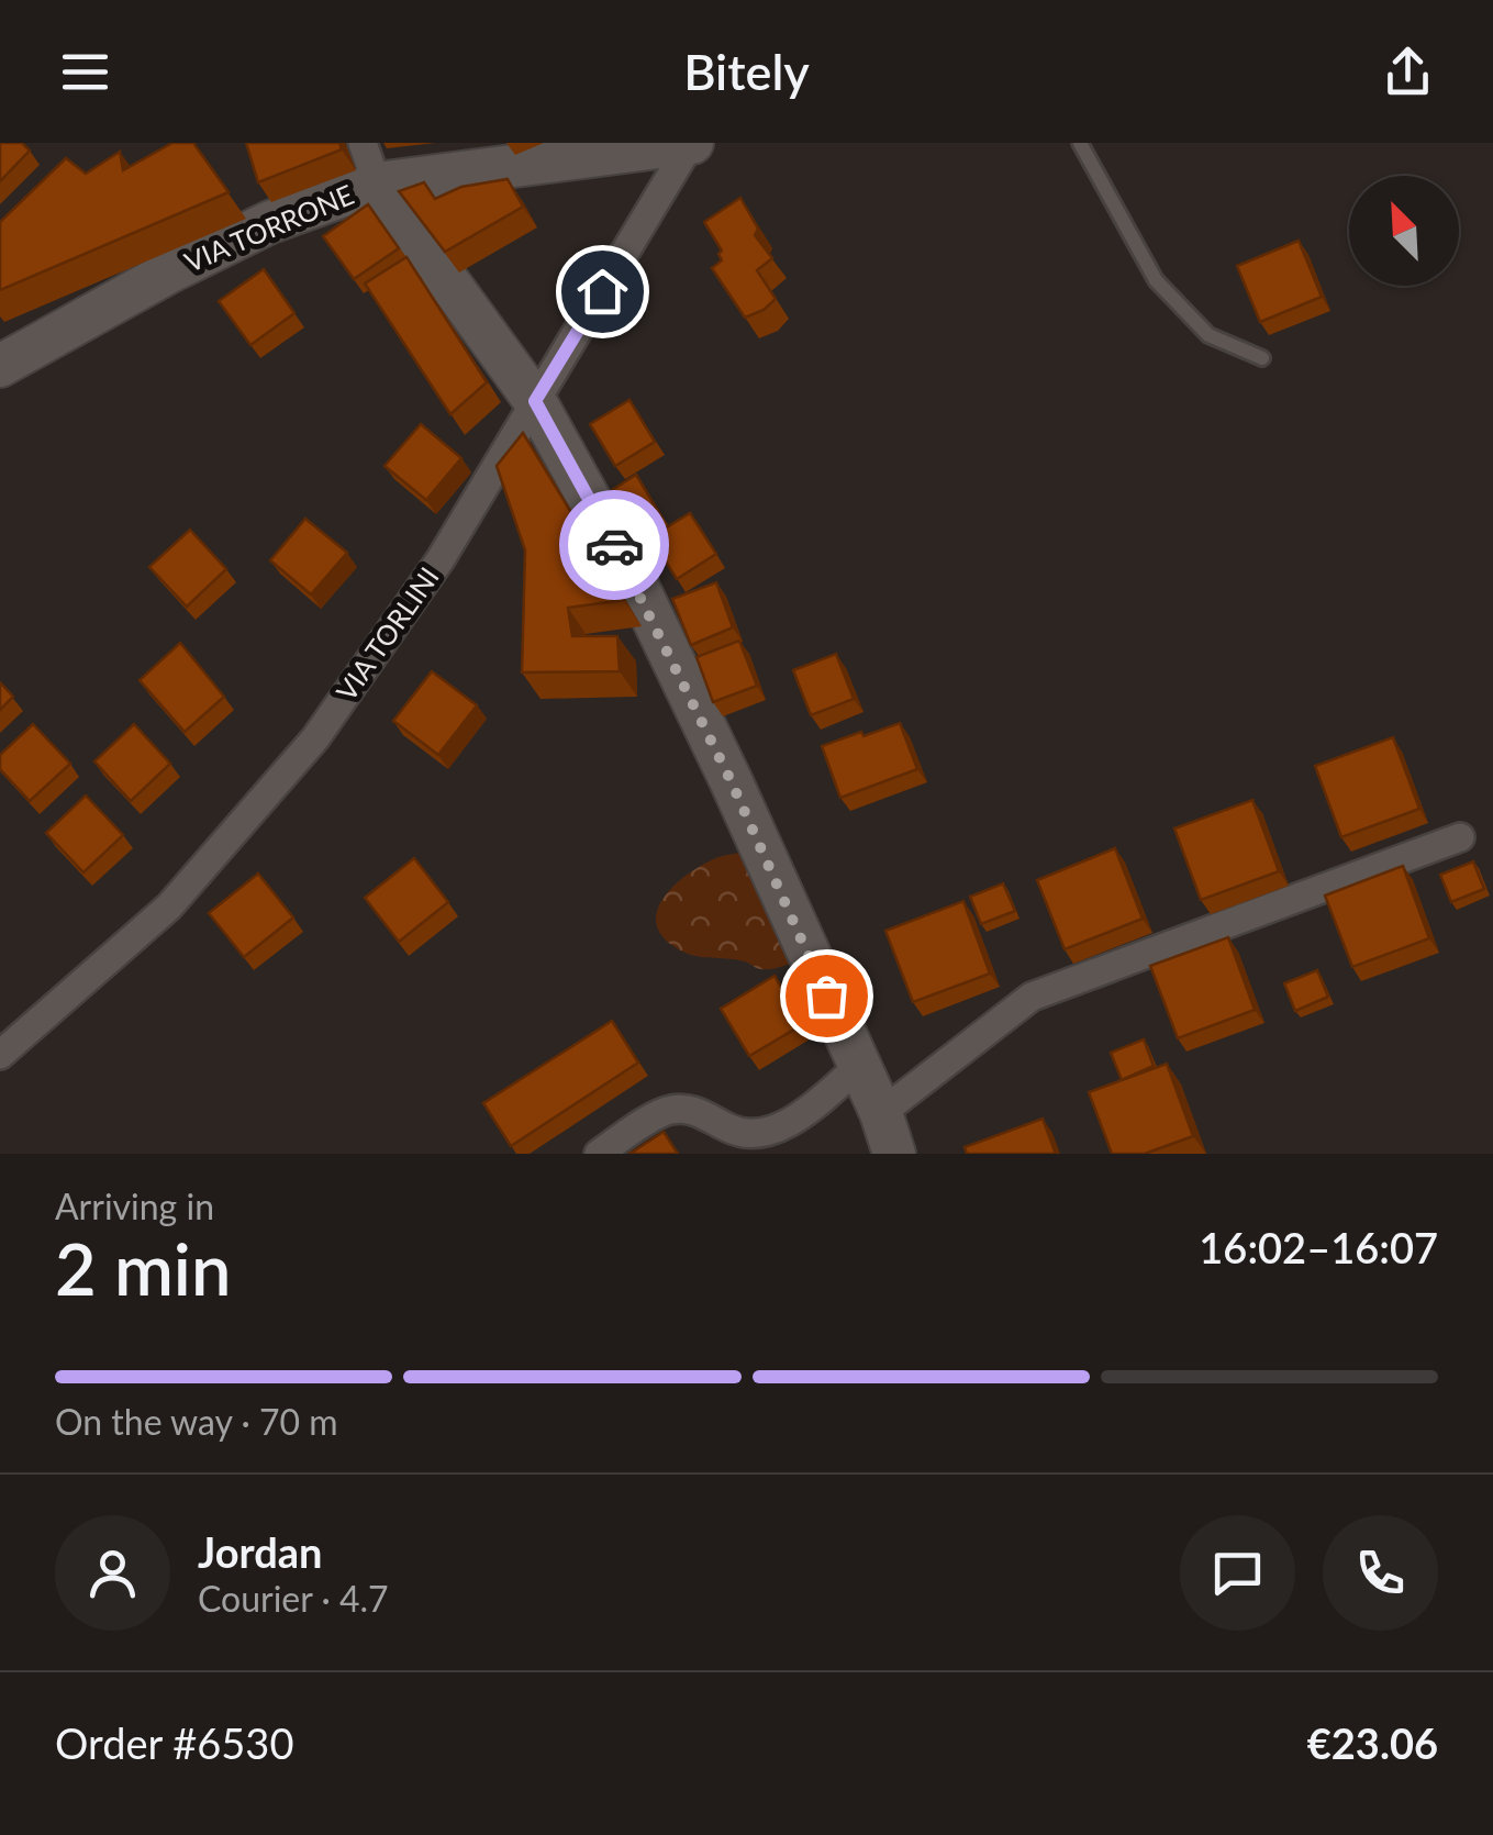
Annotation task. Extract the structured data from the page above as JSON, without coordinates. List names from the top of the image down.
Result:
{
  "streets": {
    "main road": ["VIA TORRONE"],
    "street": ["VIA TORLINI"]
  },
  "crossings": [
    ["VIA TORRONE", "VIA TORLINI"]
  ],
  "north": "top left",
  "page": {
    "header": "Bitely",
    "heading": ["2 min", "Arriving in", "16:02–16:07"],
    "panel": [
      "Jordan",
      "Courier · 4.7",
      "Order #6530",
      "€23.06"
    ],
    "bar": "On the way · 70 m"
  }
}
